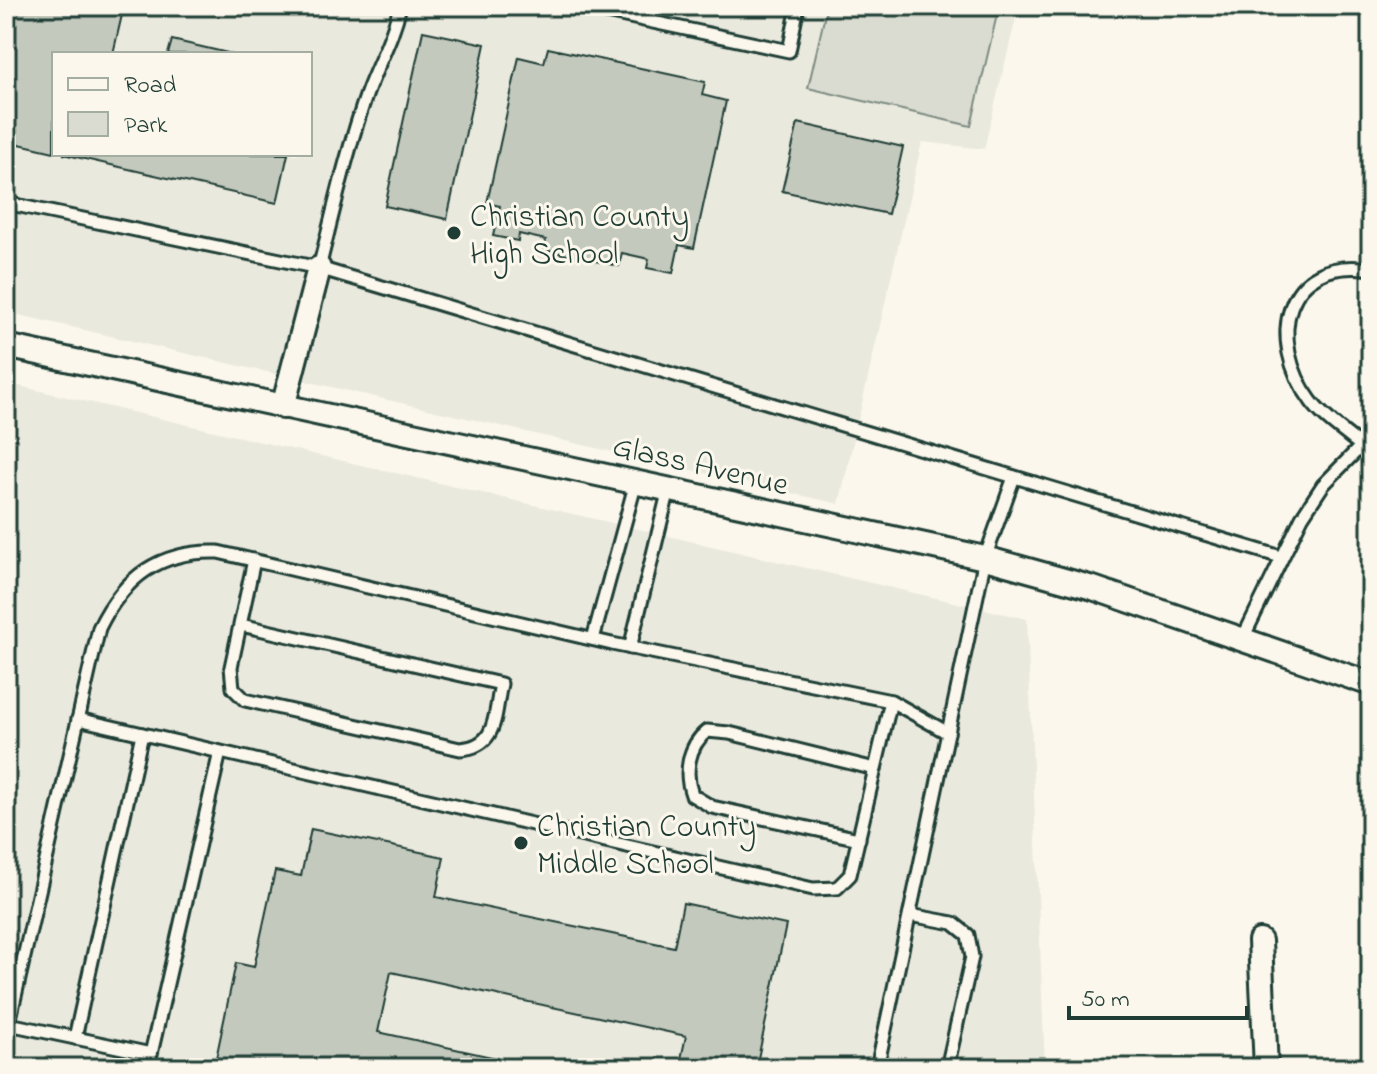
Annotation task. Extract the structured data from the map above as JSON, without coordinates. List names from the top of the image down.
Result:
{
  "streets": {
    "street": ["Glass Avenue"]
  },
  "places": ["Christian County High School", "Christian County Middle School"],
  "legend": ["Road", "Park"],
  "scale_bar": "50 m"
}
